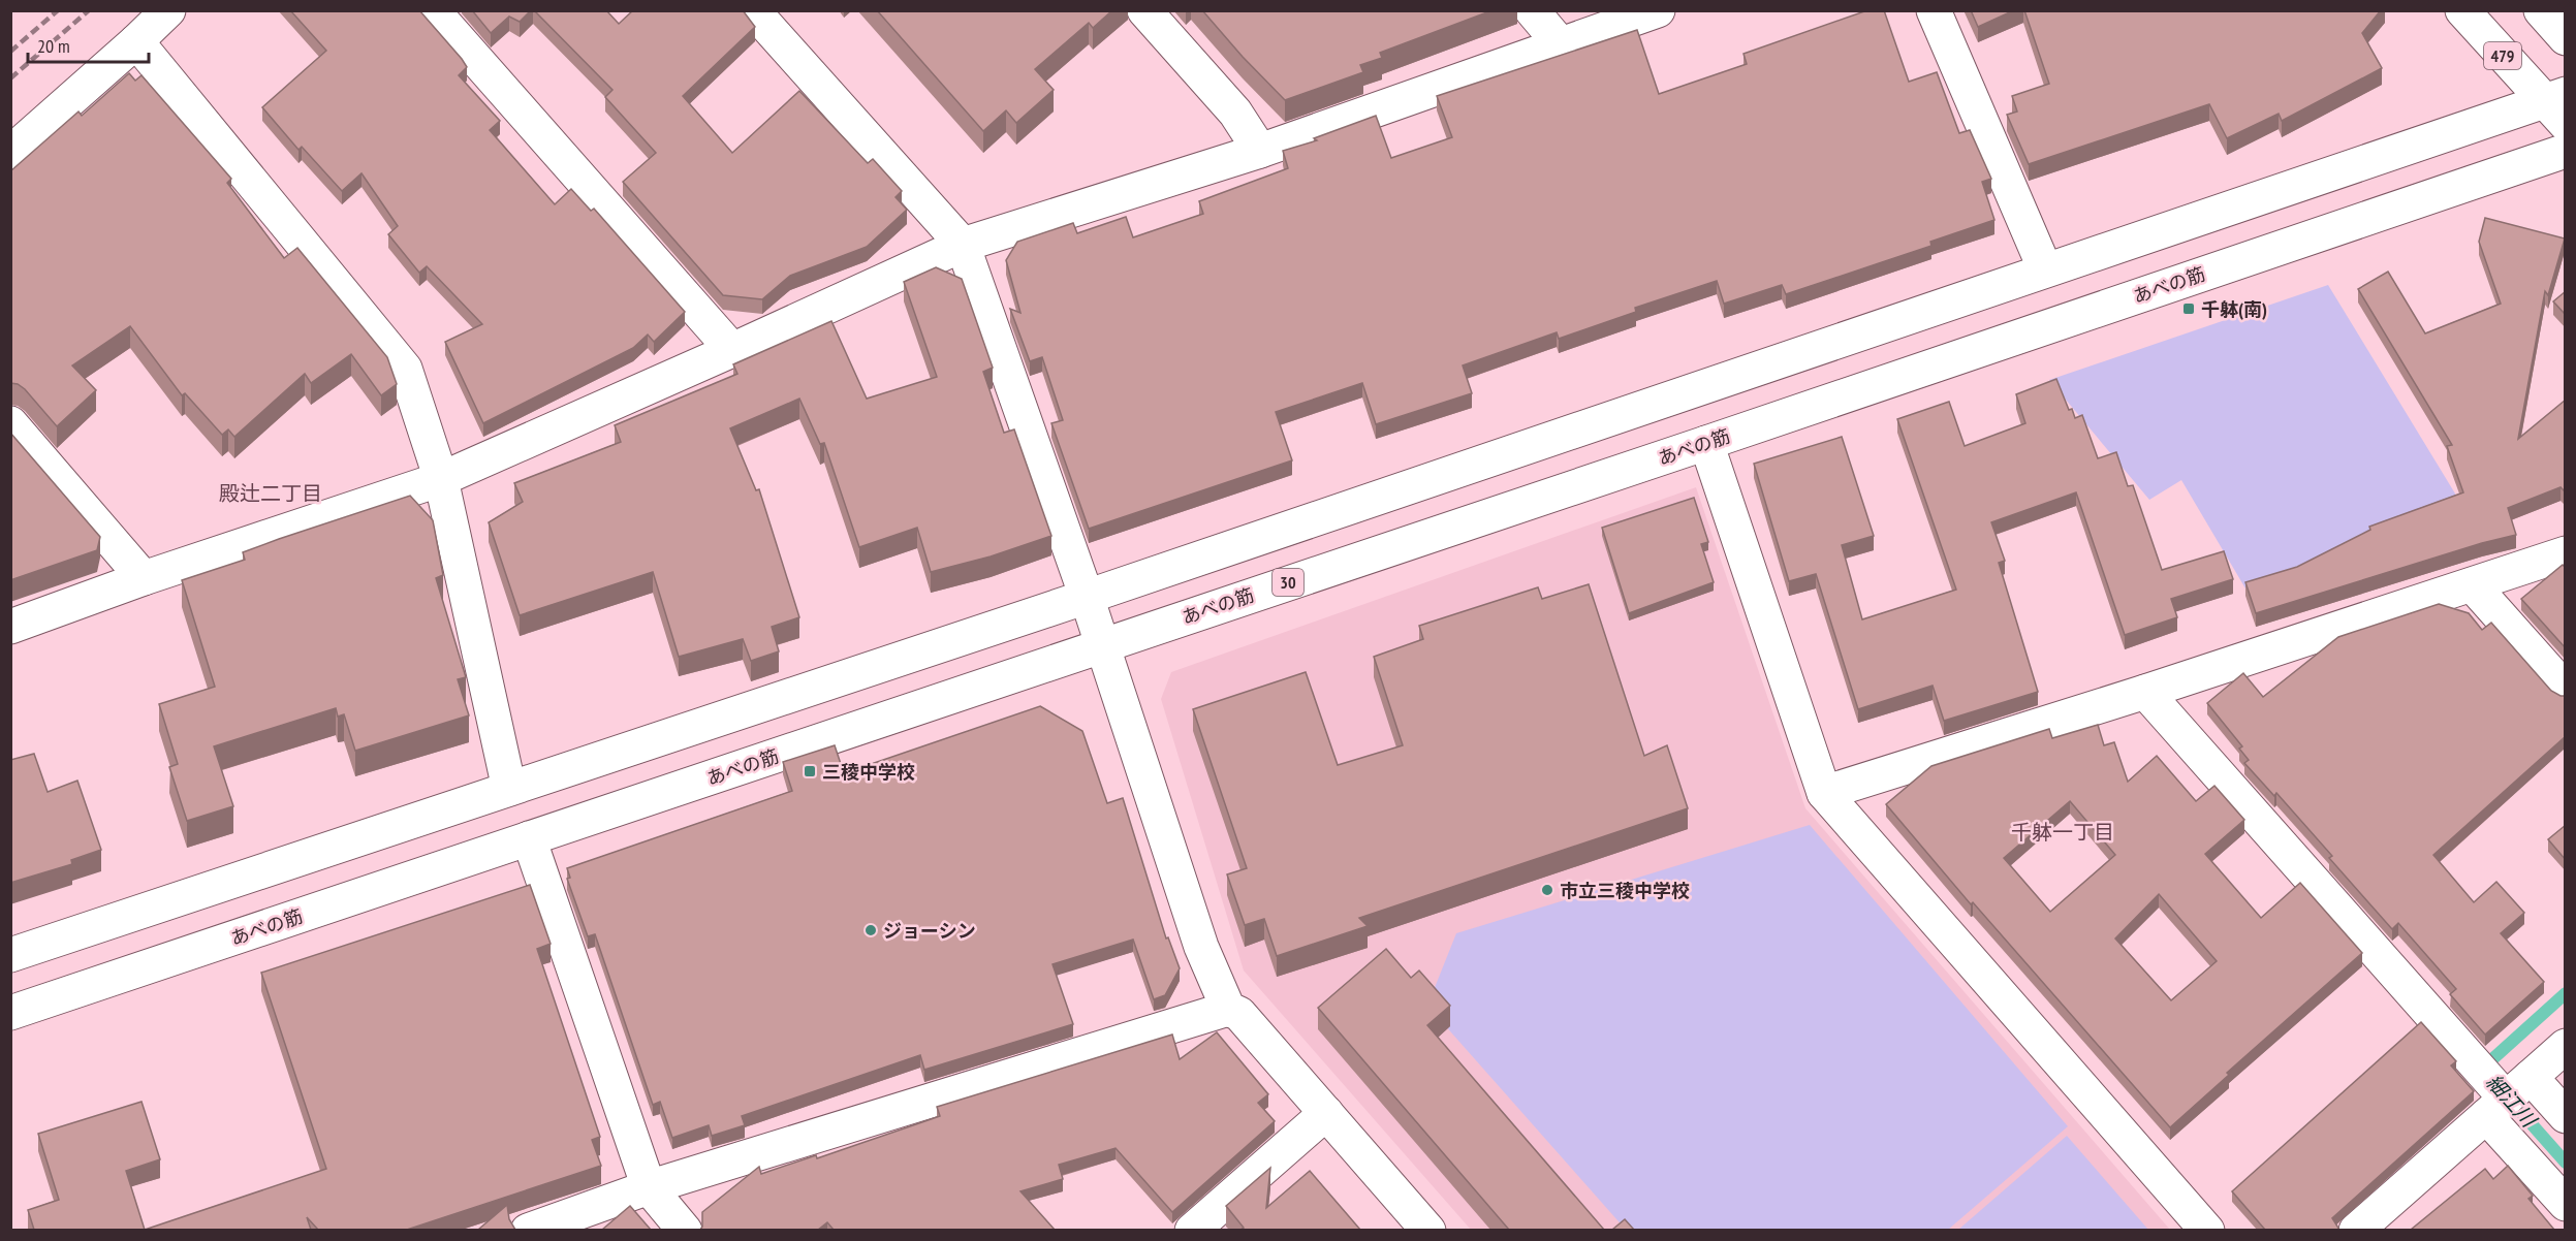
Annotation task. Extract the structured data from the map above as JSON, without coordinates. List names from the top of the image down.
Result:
{
  "streets": {
    "main road": ["479", "あべの筋", "30"]
  },
  "districts": ["殿辻二丁目", "千躰一丁目"],
  "water": ["細江川"],
  "places": {
    "transit": ["千躰(南)", "三稜中学校"],
    "other": ["市立三稜中学校", "ジョーシン"]
  },
  "scale_bar": "20 m"
}
